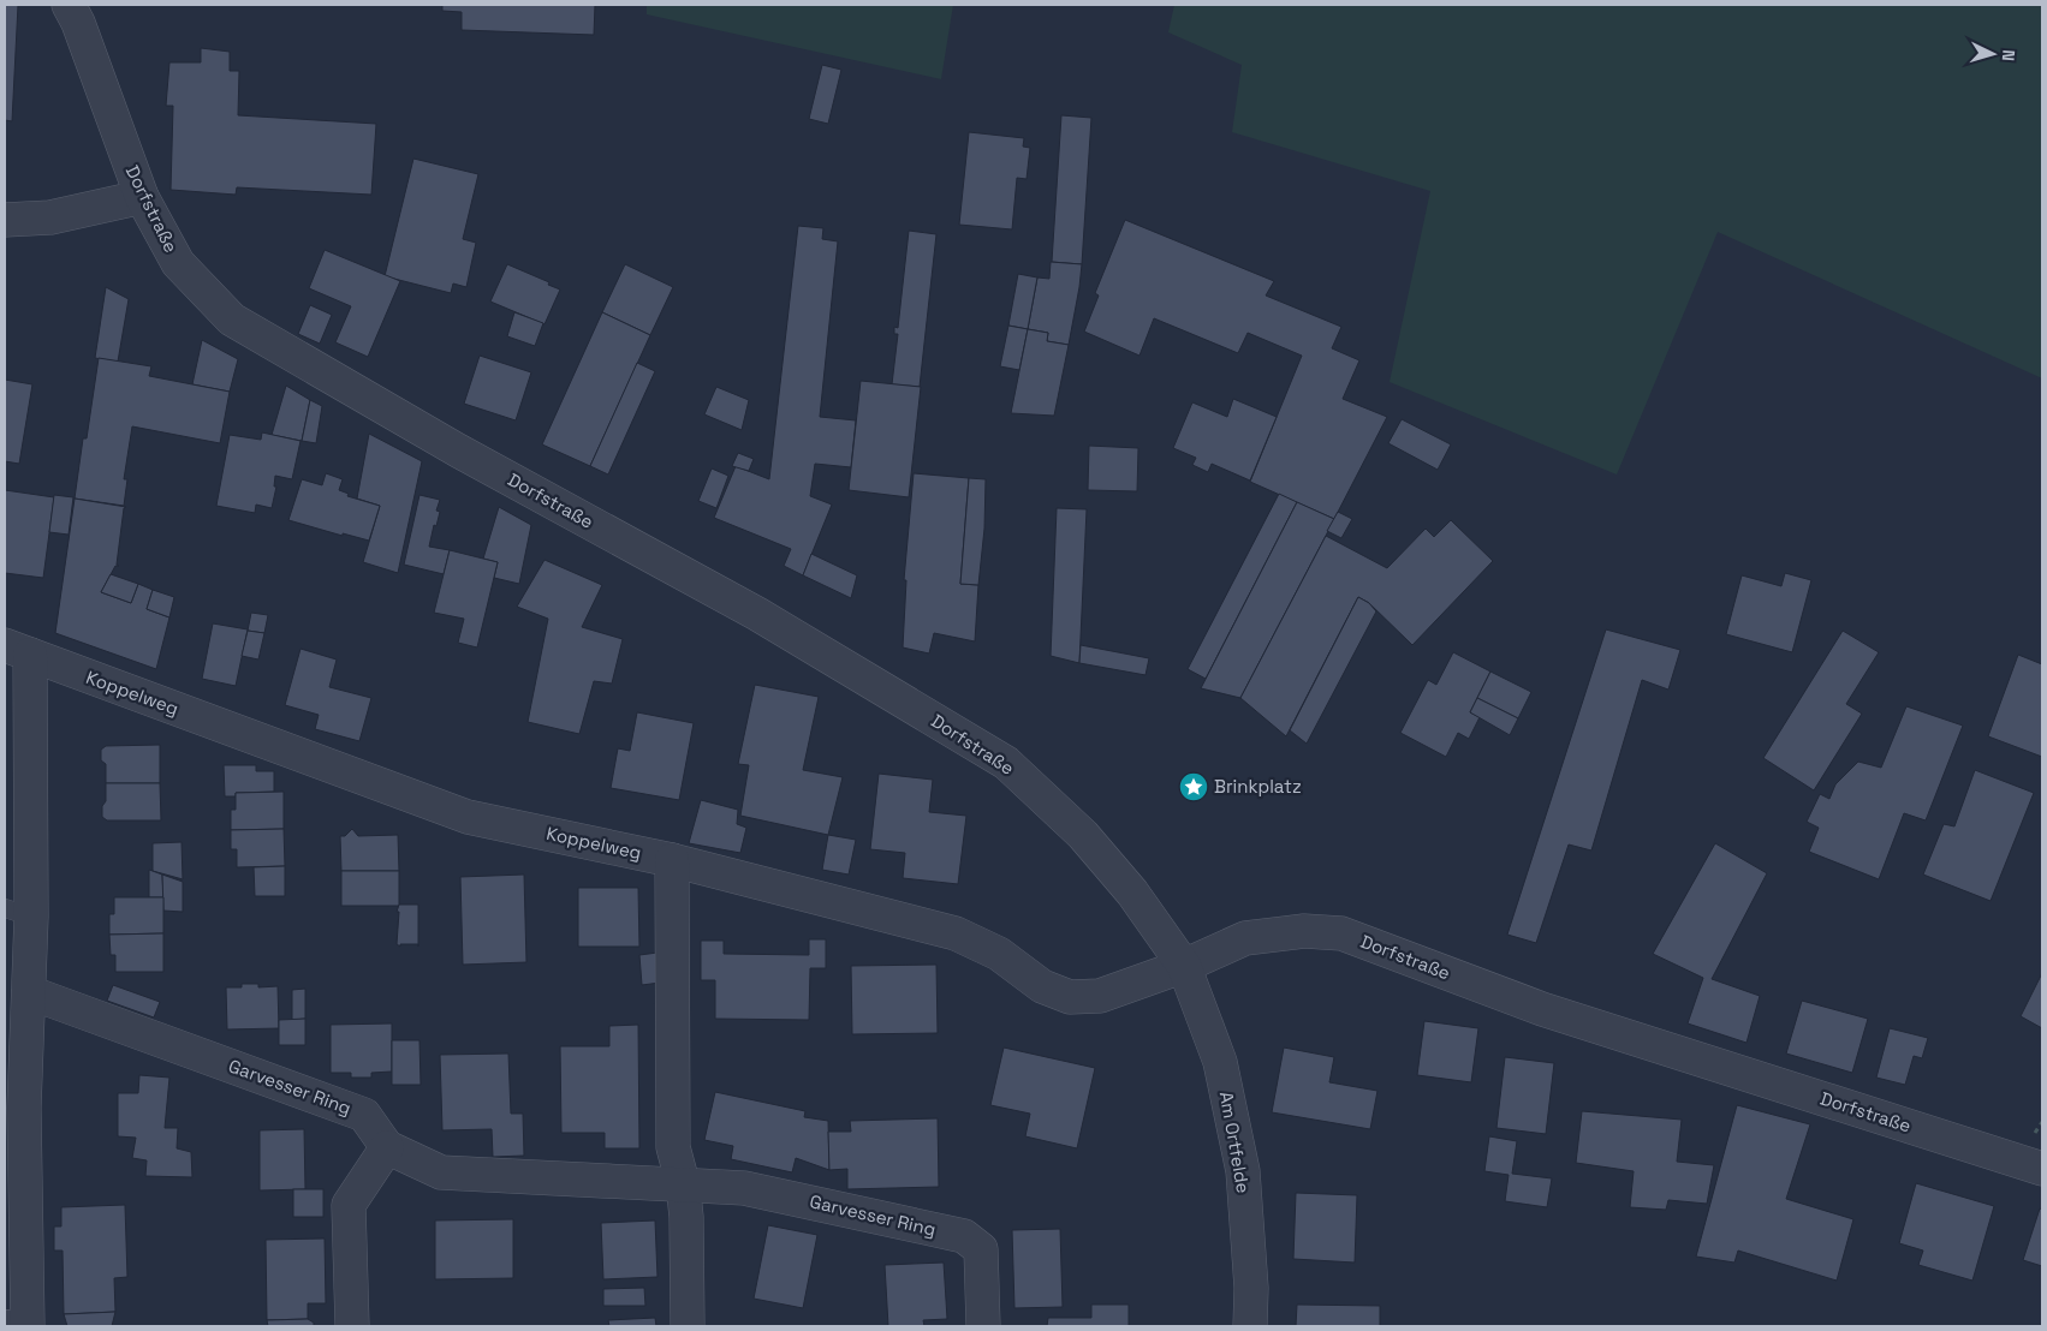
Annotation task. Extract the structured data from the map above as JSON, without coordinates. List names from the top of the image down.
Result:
{
  "streets": {
    "street": [
      "Dorfstraße",
      "Koppelweg",
      "Garvesser Ring",
      "Am Ortfelde"
    ]
  },
  "crossings": [
    ["Dorfstraße", "Koppelweg"],
    ["Dorfstraße", "Am Ortfelde"],
    ["Koppelweg", "Am Ortfelde"]
  ],
  "places": {
    "place": ["Brinkplatz"]
  },
  "north": "right"
}
